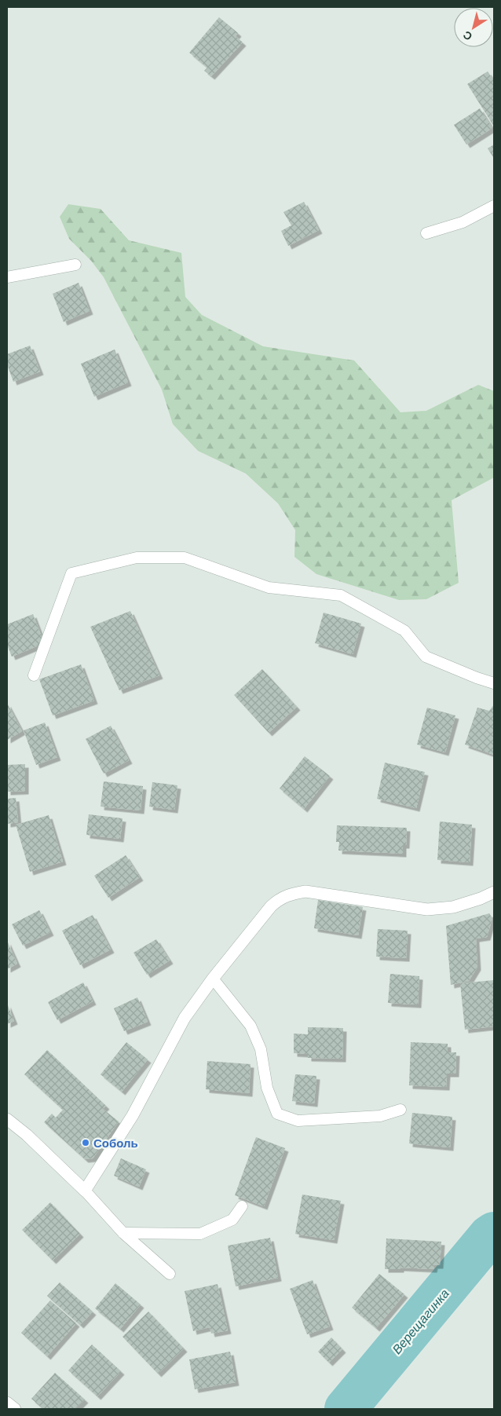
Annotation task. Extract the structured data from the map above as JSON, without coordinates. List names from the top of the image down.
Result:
{
  "water": ["Верещагинка"],
  "places": ["Соболь"],
  "north": "bottom left"
}
